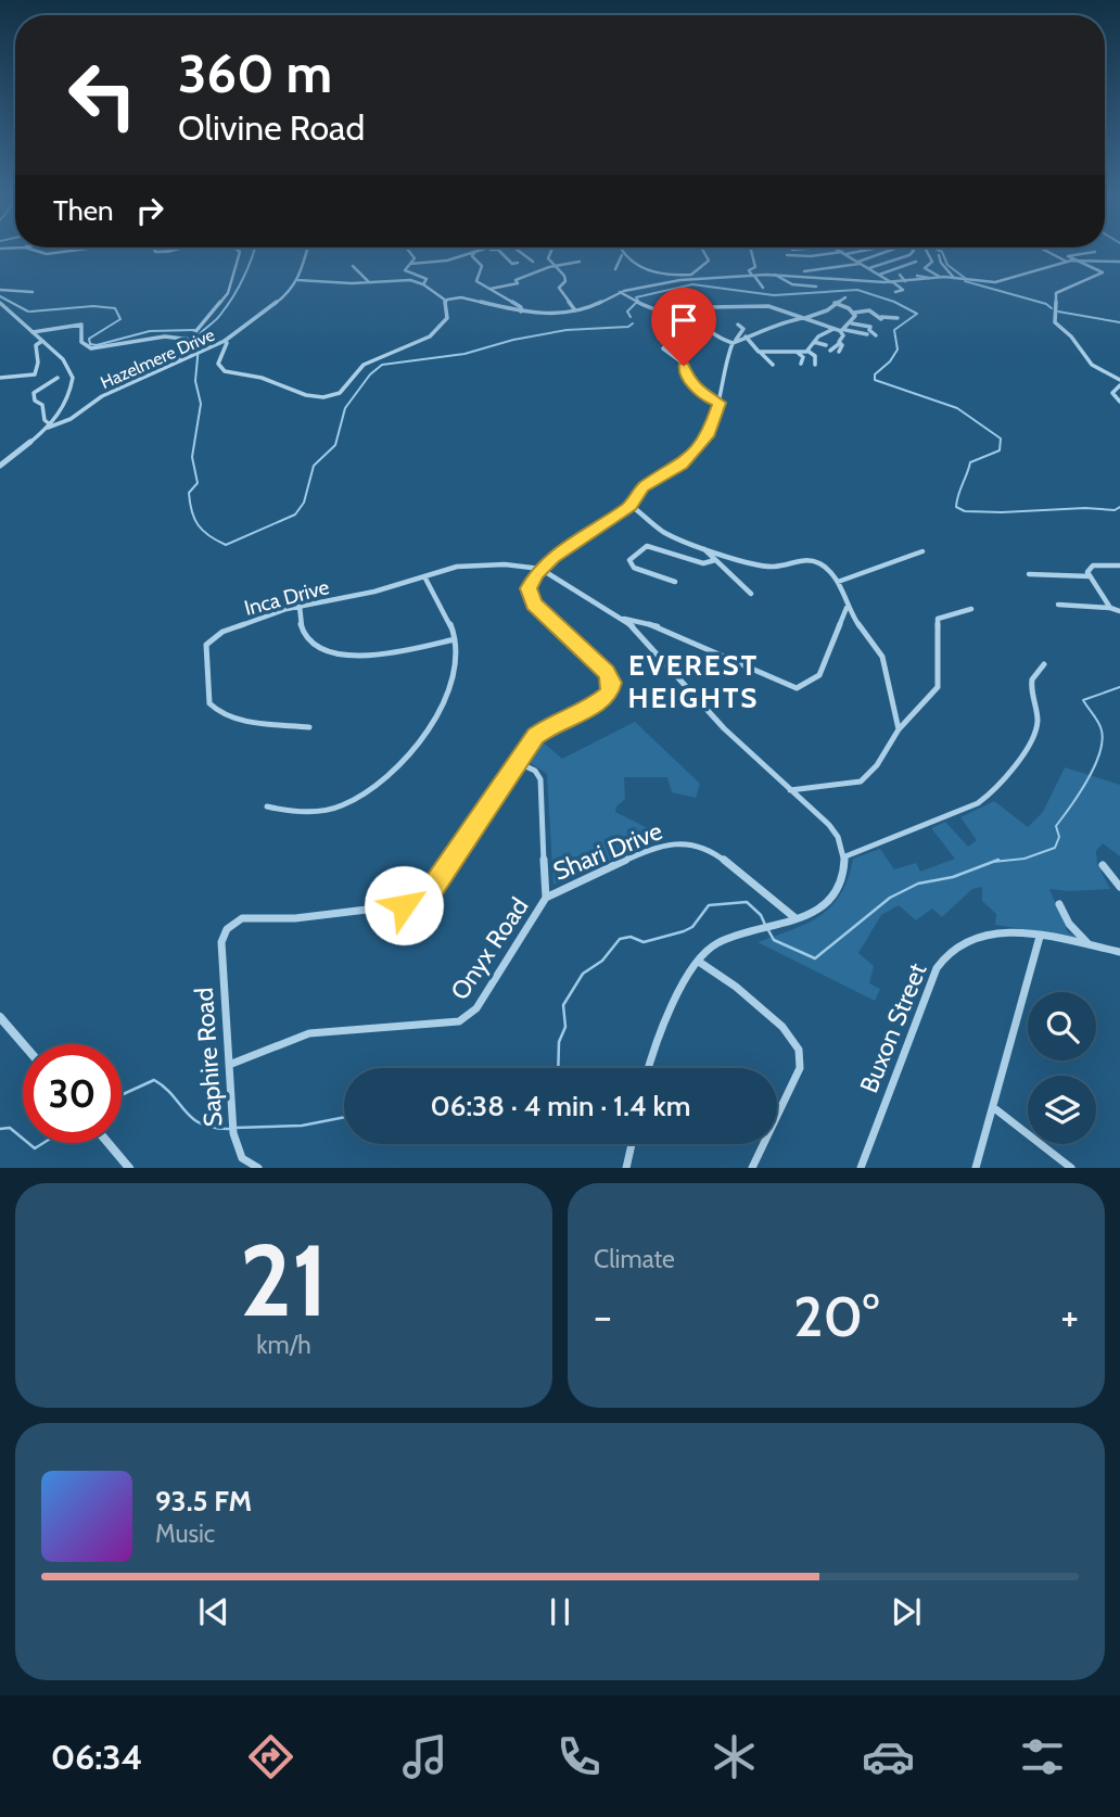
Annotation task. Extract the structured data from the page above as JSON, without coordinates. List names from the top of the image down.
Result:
{
  "streets": {
    "street": [
      "Hazelmere Drive",
      "Inca Drive",
      "Shari Drive",
      "Onyx Road",
      "Buxon Street",
      "Saphire Road"
    ]
  },
  "crossings": [
    ["Shari Drive", "Onyx Road"],
    ["Onyx Road", "Saphire Road"]
  ],
  "districts": ["EVEREST HEIGHTS"],
  "page": {
    "turn": ["360 m", "Olivine Road"],
    "then": "Then",
    "limit": "30",
    "trip": "06:38 · 4 min · 1.4 km",
    "tile": [
      ["21", "km/h"],
      "Climate"
    ],
    "heat": ["−", "20°", "+"],
    "song": ["93.5 FM", "Music"],
    "tabs": "06:34"
  }
}
